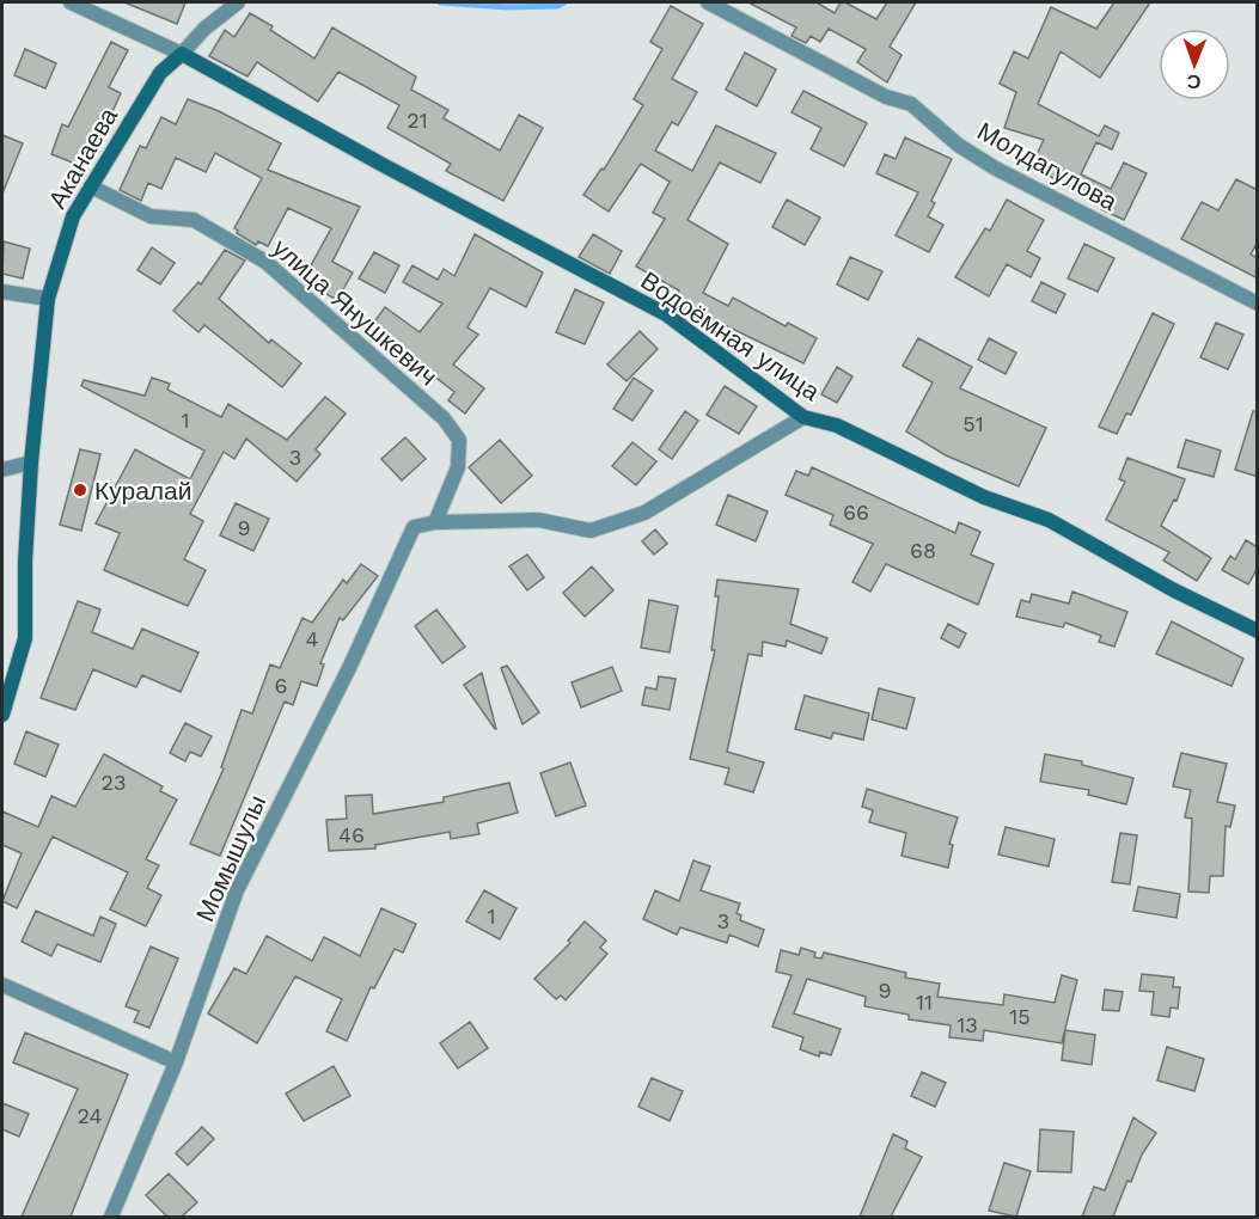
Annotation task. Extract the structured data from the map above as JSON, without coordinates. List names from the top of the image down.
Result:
{
  "streets": {
    "street": [
      "Аканаева",
      "Молдагулова",
      "улица Янушкевич",
      "Водоёмная улица",
      "Момышулы"
    ]
  },
  "crossings": [
    ["Аканаева", "улица Янушкевич"],
    ["Аканаева", "Водоёмная улица"],
    ["улица Янушкевич", "Момышулы"]
  ],
  "places": ["Куралай"],
  "house_numbers": [
    "21",
    "1",
    "51",
    "3",
    "66",
    "9",
    "68",
    "4",
    "6",
    "23",
    "46",
    "1",
    "3",
    "9",
    "11",
    "15",
    "13",
    "24"
  ],
  "north": "bottom"
}
